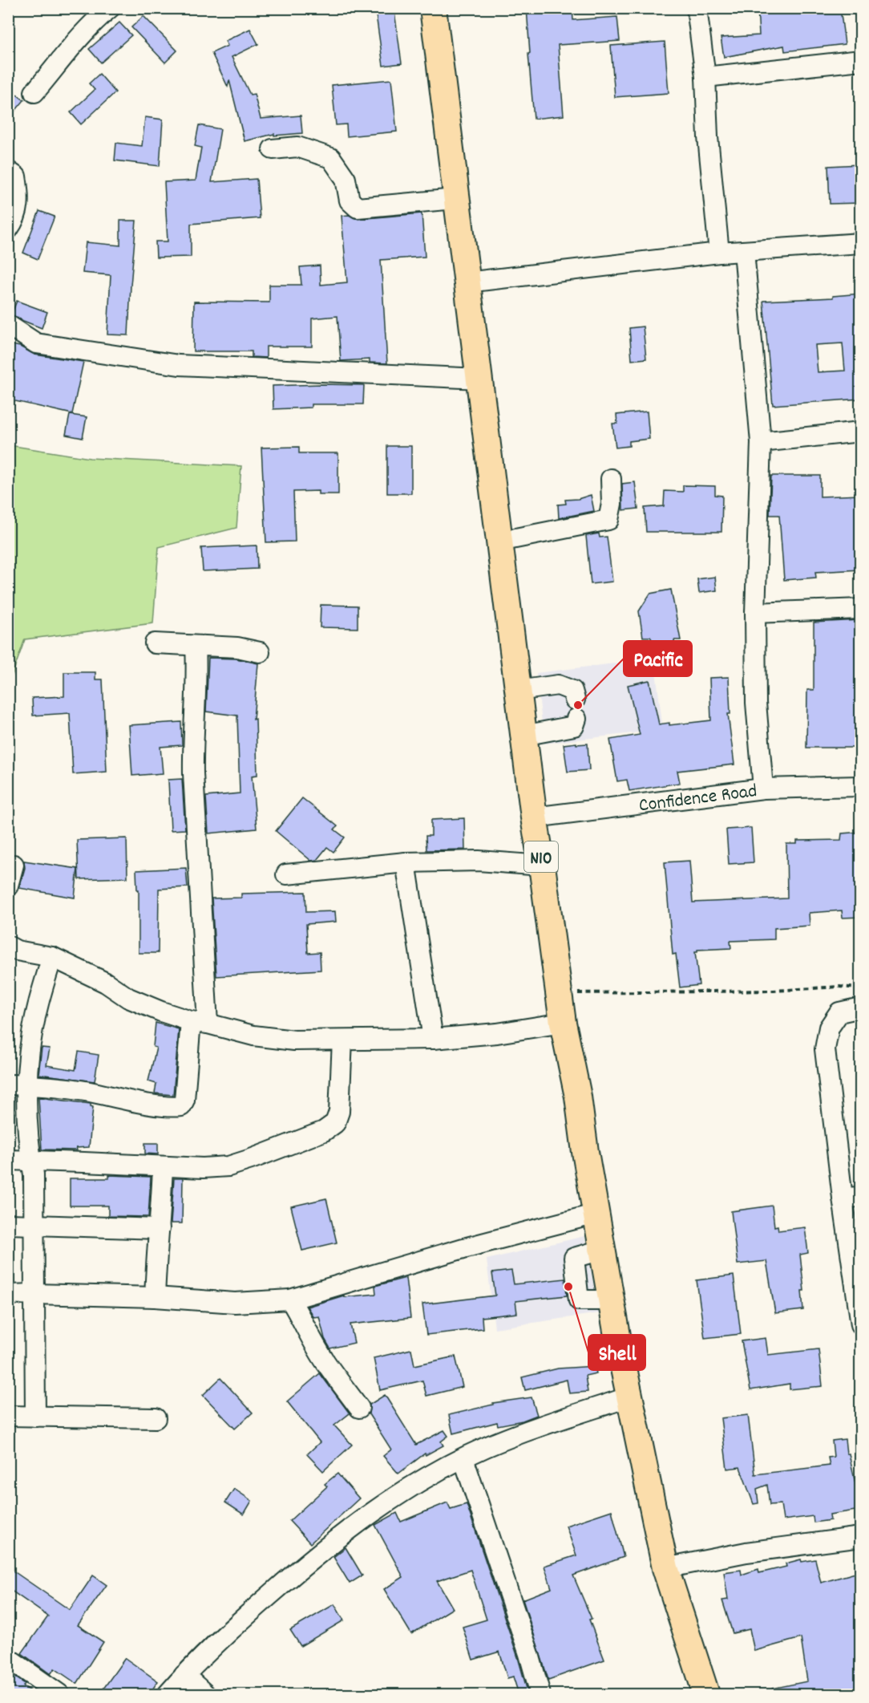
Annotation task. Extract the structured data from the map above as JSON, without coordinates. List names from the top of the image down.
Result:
{
  "streets": {
    "main road": ["N10"],
    "street": ["Confidence Road"]
  },
  "crossings": [
    ["Confidence Road", "N10"]
  ],
  "places": ["Pacific", "Shell"]
}
